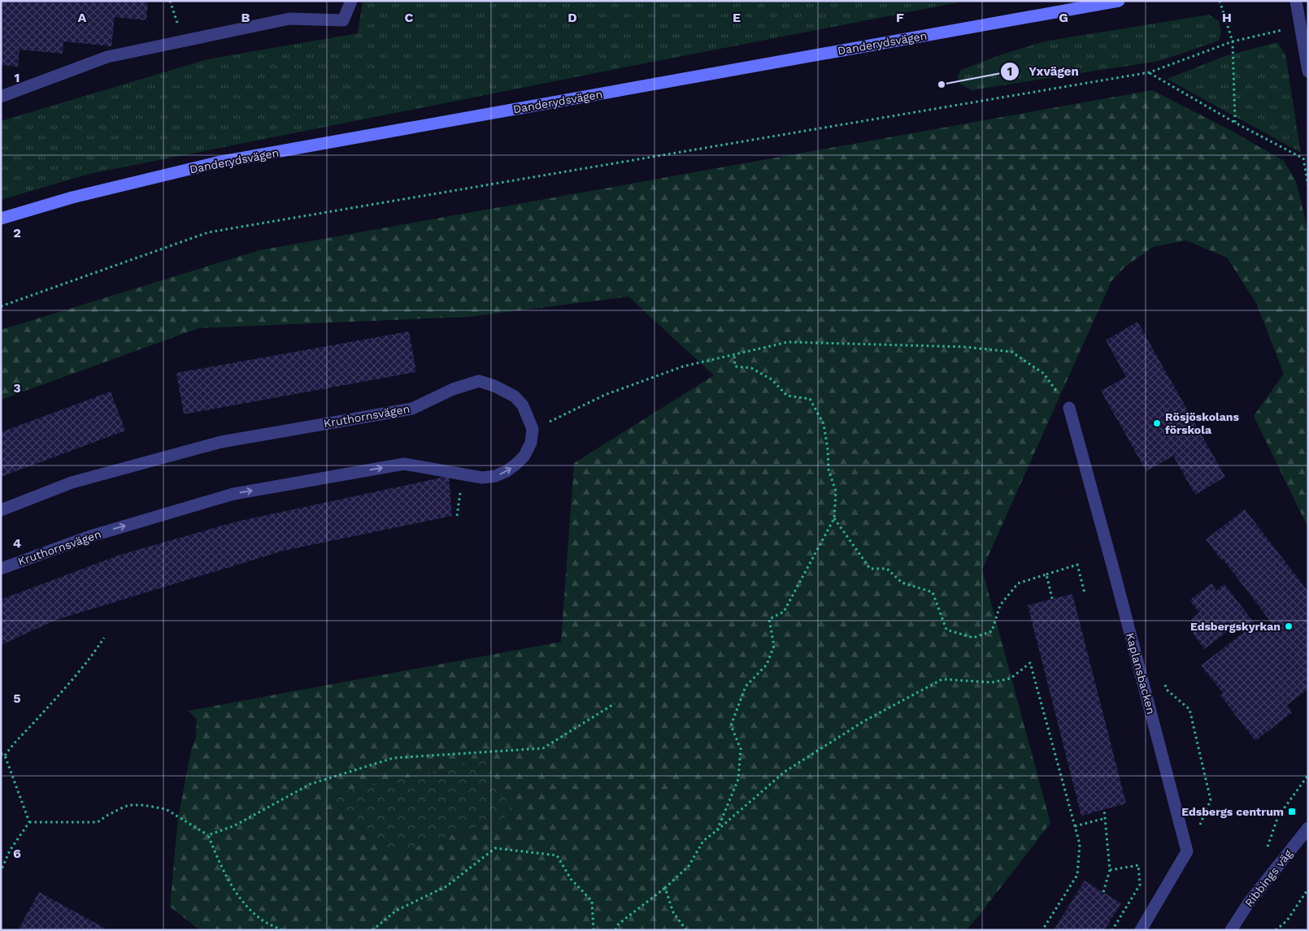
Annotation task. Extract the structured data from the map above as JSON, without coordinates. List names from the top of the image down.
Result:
{
  "streets": {
    "main road": ["Danderydsvägen"],
    "street": ["Kruthornsvägen", "Kaplansbacken", "Ribbings väg"]
  },
  "places": {
    "other": ["Yxvägen", "Rösjöskolans förskola", "Edsbergskyrkan"],
    "transit": ["Edsbergs centrum"]
  },
  "grid": {
    "columns": [
      "A",
      "B",
      "C",
      "D",
      "E",
      "F",
      "G",
      "H"
    ],
    "rows": [
      "1",
      "2",
      "3",
      "4",
      "5",
      "6"
    ]
  }
}
